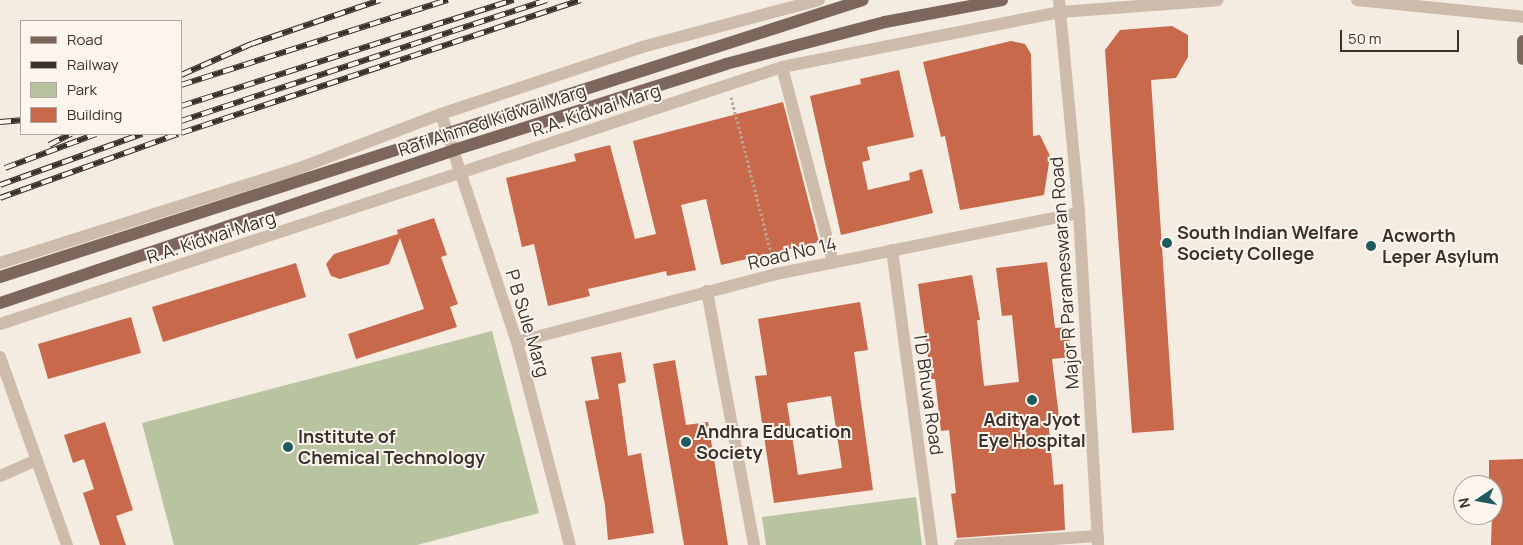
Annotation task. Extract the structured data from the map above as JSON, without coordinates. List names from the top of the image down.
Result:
{
  "streets": {
    "main road": ["Rafi Ahmed Kidwai Marg"],
    "street": [
      "R.A. Kidwai Marg",
      "Road No 14",
      "Major R Parameswaran Road",
      "P B Sule Marg",
      "I D Bhuva Road"
    ]
  },
  "crossings": [
    ["R.A. Kidwai Marg", "Major R Parameswaran Road"],
    ["R.A. Kidwai Marg", "P B Sule Marg"],
    ["Rafi Ahmed Kidwai Marg", "P B Sule Marg"],
    ["Road No 14", "Major R Parameswaran Road"],
    ["Road No 14", "P B Sule Marg"],
    ["Road No 14", "I D Bhuva Road"]
  ],
  "places": [
    "South Indian Welfare Society College",
    "Acworth Leper Asylum",
    "Aditya Jyot Eye Hospital",
    "Andhra Education Society",
    "Institute of Chemical Technology"
  ],
  "legend": [
    "Road",
    "Railway",
    "Park",
    "Building"
  ],
  "scale_bar": "50 m",
  "north": "left"
}
